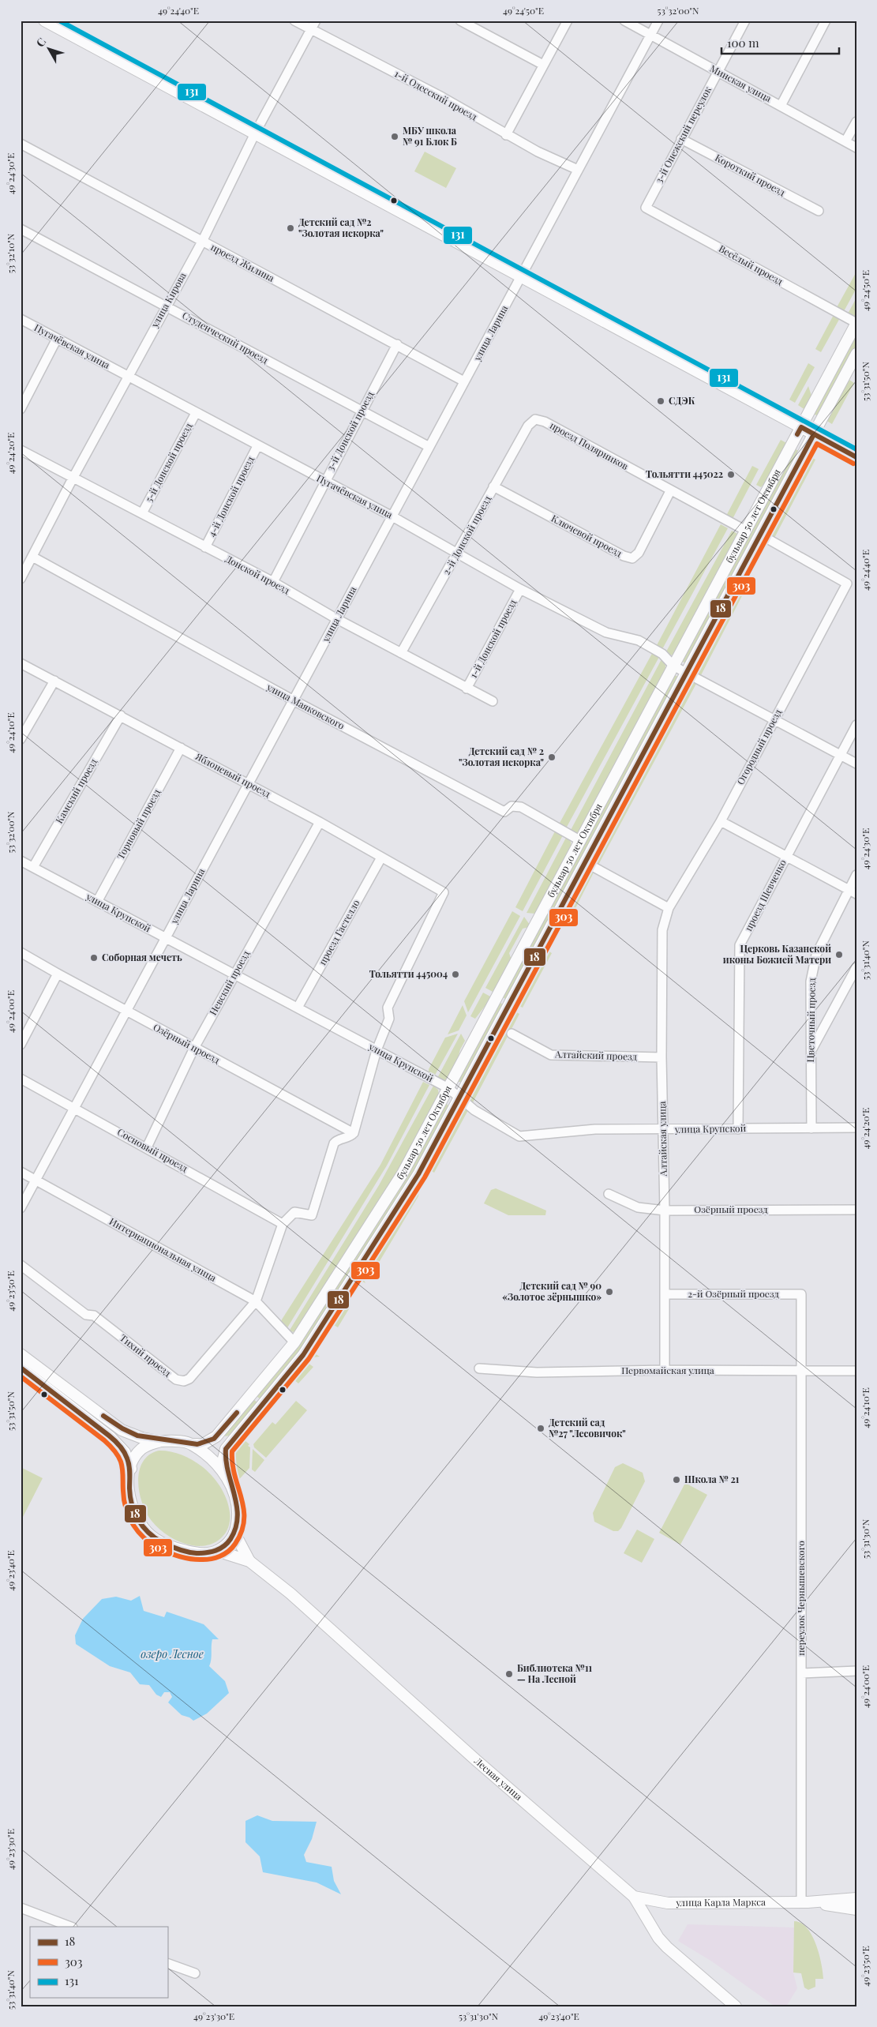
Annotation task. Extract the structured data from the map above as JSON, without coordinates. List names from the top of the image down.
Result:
{
  "streets": {
    "main road": ["бульвар 50 лет Октября", "Лесная улица", "улица Карла Маркса"],
    "street": [
      "Минская улица",
      "1-й Одесский проезд",
      "3-й Онежский переулок",
      "Короткий проезд",
      "проезд Жилина",
      "Весёлый проезд",
      "улица Кирова",
      "улица Ларина",
      "Студенческий проезд",
      "Пугачёвская улица",
      "3-й Донской проезд",
      "проезд Полярников",
      "5-й Донской проезд",
      "4-й Донской проезд",
      "2-й Донской проезд",
      "Ключевой проезд",
      "Донской проезд",
      "1-й Донской проезд",
      "улица Маяковского",
      "Огородный проезд",
      "Яблоневый проезд",
      "Камский проезд",
      "Торновый проезд",
      "проезд Шевченко",
      "улица Крупской",
      "проезд Гастелло",
      "Невский проезд",
      "Цветочный проезд",
      "Озёрный проезд",
      "Алтайский проезд",
      "Алтайская улица",
      "Сосновый проезд",
      "Интернациональная улица",
      "2-й Озёрный проезд",
      "Тихий проезд",
      "Первомайская улица",
      "переулок Чернышевского"
    ]
  },
  "crossings": [
    ["Минская улица", "3-й Онежский переулок"],
    ["Минская улица", "улица Ларина"],
    ["1-й Одесский проезд", "улица Кирова"],
    ["1-й Одесский проезд", "улица Ларина"],
    ["3-й Онежский переулок", "Короткий проезд"],
    ["3-й Онежский переулок", "Весёлый проезд"],
    ["проезд Жилина", "улица Кирова"],
    ["проезд Жилина", "улица Ларина"],
    ["проезд Жилина", "3-й Донской проезд"],
    ["Весёлый проезд", "бульвар 50 лет Октября"],
    ["улица Кирова", "Студенческий проезд"],
    ["улица Кирова", "Пугачёвская улица"],
    ["улица Кирова", "Донской проезд"],
    ["улица Кирова", "улица Маяковского"],
    ["улица Ларина", "Студенческий проезд"],
    ["улица Ларина", "Пугачёвская улица"],
    ["улица Ларина", "Донской проезд"],
    ["улица Ларина", "улица Маяковского"],
    ["улица Ларина", "Яблоневый проезд"],
    ["улица Ларина", "улица Крупской"],
    ["улица Ларина", "Озёрный проезд"],
    ["улица Ларина", "Сосновый проезд"],
    ["улица Ларина", "Интернациональная улица"],
    ["Студенческий проезд", "3-й Донской проезд"],
    ["Пугачёвская улица", "3-й Донской проезд"],
    ["Пугачёвская улица", "5-й Донской проезд"],
    ["Пугачёвская улица", "4-й Донской проезд"],
    ["Пугачёвская улица", "бульвар 50 лет Октября"],
    ["Пугачёвская улица", "2-й Донской проезд"],
    ["Пугачёвская улица", "1-й Донской проезд"],
    ["3-й Донской проезд", "Донской проезд"],
    ["проезд Полярников", "бульвар 50 лет Октября"],
    ["проезд Полярников", "2-й Донской проезд"],
    ["проезд Полярников", "Ключевой проезд"],
    ["5-й Донской проезд", "Донской проезд"],
    ["4-й Донской проезд", "Донской проезд"],
    ["бульвар 50 лет Октября", "улица Маяковского"],
    ["бульвар 50 лет Октября", "Огородный проезд"],
    ["бульвар 50 лет Октября", "улица Крупской"],
    ["бульвар 50 лет Октября", "Интернациональная улица"],
    ["бульвар 50 лет Октября", "Лесная улица"],
    ["2-й Донской проезд", "Ключевой проезд"],
    ["2-й Донской проезд", "Донской проезд"],
    ["Донской проезд", "1-й Донской проезд"],
    ["Огородный проезд", "Алтайская улица"],
    ["Яблоневый проезд", "Камский проезд"],
    ["Яблоневый проезд", "Торновый проезд"],
    ["Яблоневый проезд", "улица Крупской"],
    ["Яблоневый проезд", "проезд Гастелло"],
    ["Яблоневый проезд", "Невский проезд"],
    ["Камский проезд", "улица Крупской"],
    ["Торновый проезд", "улица Крупской"],
    ["проезд Шевченко", "улица Крупской"],
    ["улица Крупской", "проезд Гастелло"],
    ["улица Крупской", "Невский проезд"],
    ["улица Крупской", "Цветочный проезд"],
    ["улица Крупской", "Алтайская улица"],
    ["Невский проезд", "Озёрный проезд"],
    ["Невский проезд", "Сосновый проезд"],
    ["Озёрный проезд", "Алтайская улица"],
    ["Алтайский проезд", "Алтайская улица"],
    ["Алтайская улица", "2-й Озёрный проезд"],
    ["Алтайская улица", "Первомайская улица"],
    ["Интернациональная улица", "Тихий проезд"],
    ["2-й Озёрный проезд", "переулок Чернышевского"],
    ["Первомайская улица", "переулок Чернышевского"],
    ["переулок Чернышевского", "улица Карла Маркса"],
    ["Лесная улица", "улица Карла Маркса"]
  ],
  "water": ["озеро Лесное"],
  "places": [
    "МБУ школа № 91 Блок Б",
    "Детский сад №2 \"Золотая искорка\"",
    "СДЭК",
    "Тольятти 445022",
    "Детский сад № 2 \"Золотая искорка\"",
    "Церковь Казанской иконы Божией Матери",
    "Cоборная мечеть",
    "Тольятти 445004",
    "Детский сад № 90 «Золотое зёрнышко»",
    "Детский сад №27 \"Лесовичок\"",
    "Школа № 21",
    "Библиотека №11 — На Лесной"
  ],
  "lines": ["transit line 131", "transit line 18", "transit line 303"],
  "legend": ["18", "303", "131"],
  "scale_bar": "100 m",
  "north": "top left",
  "coordinates": [
    "49°24'40\"E",
    "49°24'50\"E",
    "53°32'00\"N",
    "49°24'30\"E",
    "53°32'10\"N",
    "53°31'50\"N",
    "49°24'20\"E",
    "49°24'10\"E",
    "53°31'40\"N",
    "49°24'00\"E",
    "49°23'50\"E",
    "53°31'30\"N",
    "49°23'40\"E",
    "49°23'30\"E"
  ]
}
